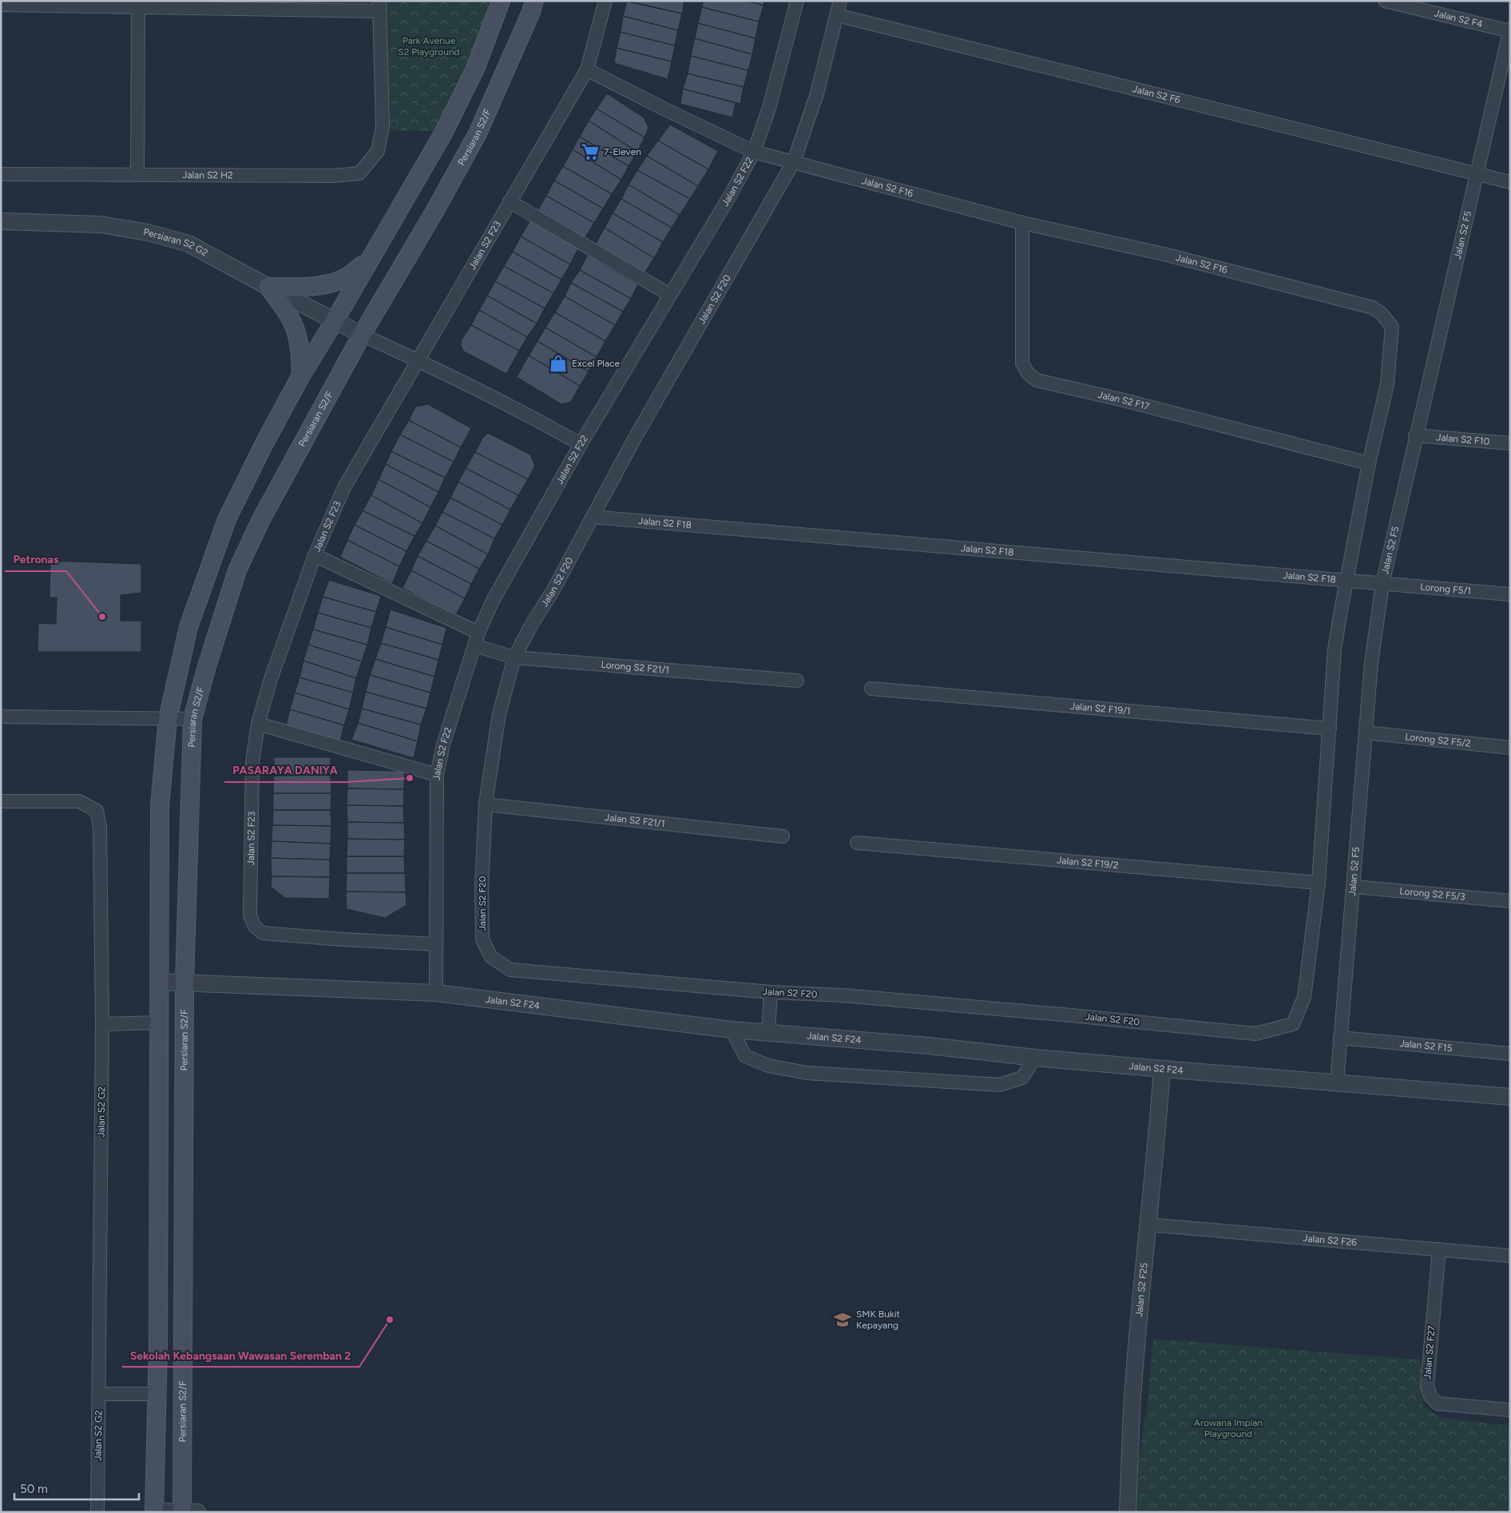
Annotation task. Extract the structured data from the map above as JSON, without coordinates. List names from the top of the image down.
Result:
{
  "streets": {
    "main road": ["Persiaran S2/F"],
    "street": [
      "Jalan S2 F4",
      "Jalan S2 F6",
      "Jalan S2 H2",
      "Jalan S2 F22",
      "Jalan S2 F16",
      "Jalan S2 F5",
      "Persiaran S2 G2",
      "Jalan S2 F23",
      "Jalan S2 F20",
      "Jalan S2 F17",
      "Jalan S2 F10",
      "Jalan S2 F18",
      "Lorong F5/1",
      "Lorong S2 F21/1",
      "Jalan S2 F19/1",
      "Lorong S2 F5/2",
      "Jalan S2 F21/1",
      "Jalan S2 F19/2",
      "Lorong S2 F5/3",
      "Jalan S2 F24",
      "Jalan S2 F15",
      "Jalan S2 G2",
      "Jalan S2 F26",
      "Jalan S2 F25",
      "Jalan S2 F27"
    ]
  },
  "crossings": [
    ["Jalan S2 F4", "Jalan S2 F5"],
    ["Jalan S2 F6", "Jalan S2 F5"],
    ["Jalan S2 F6", "Jalan S2 F20"],
    ["Persiaran S2/F", "Persiaran S2 G2"],
    ["Persiaran S2/F", "Jalan S2 F24"],
    ["Jalan S2 F22", "Jalan S2 F16"],
    ["Jalan S2 F22", "Jalan S2 F23"],
    ["Jalan S2 F22", "Lorong S2 F21/1"],
    ["Jalan S2 F22", "Jalan S2 F24"],
    ["Jalan S2 F16", "Jalan S2 F23"],
    ["Jalan S2 F16", "Jalan S2 F20"],
    ["Jalan S2 F16", "Jalan S2 F17"],
    ["Jalan S2 F16", "Jalan S2 F18"],
    ["Jalan S2 F16", "Jalan S2 F19/1"],
    ["Jalan S2 F16", "Jalan S2 F19/2"],
    ["Jalan S2 F5", "Jalan S2 F10"],
    ["Jalan S2 F5", "Jalan S2 F18"],
    ["Jalan S2 F5", "Lorong F5/1"],
    ["Jalan S2 F5", "Lorong S2 F5/2"],
    ["Jalan S2 F5", "Lorong S2 F5/3"],
    ["Jalan S2 F5", "Jalan S2 F24"],
    ["Jalan S2 F5", "Jalan S2 F15"],
    ["Jalan S2 F20", "Jalan S2 F18"],
    ["Jalan S2 F20", "Lorong S2 F21/1"],
    ["Jalan S2 F20", "Jalan S2 F21/1"],
    ["Jalan S2 F20", "Jalan S2 F19/2"],
    ["Jalan S2 F18", "Lorong F5/1"],
    ["Jalan S2 F24", "Jalan S2 F25"],
    ["Jalan S2 F26", "Jalan S2 F25"],
    ["Jalan S2 F26", "Jalan S2 F27"]
  ],
  "parks": ["Park Avenue S2 Playground", "Arowana Impian Playground"],
  "places": {
    "supermarket": ["7-Eleven"],
    "shop": ["Excel Place"],
    "other": ["Petronas", "PASARAYA DANIYA", "Sekolah Kebangsaan Wawasan Seremban 2"],
    "school or university": ["SMK Bukit Kepayang"]
  },
  "scale_bar": "50 m"
}
